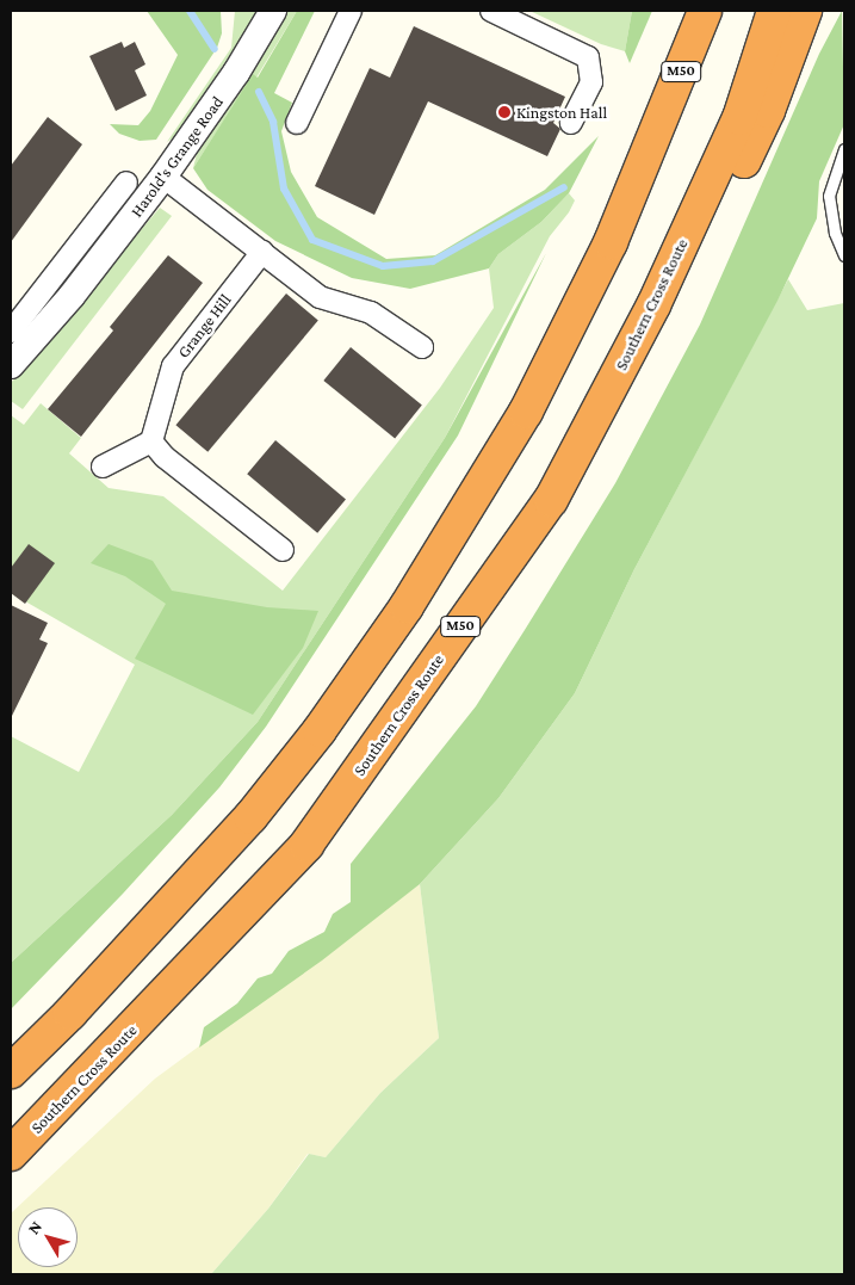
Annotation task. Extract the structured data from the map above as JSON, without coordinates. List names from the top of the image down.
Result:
{
  "streets": {
    "highway": ["M50", "Southern Cross Route"],
    "street": ["Harold's Grange Road", "Grange Hill"]
  },
  "places": ["Kingston Hall"],
  "north": "top left"
}
